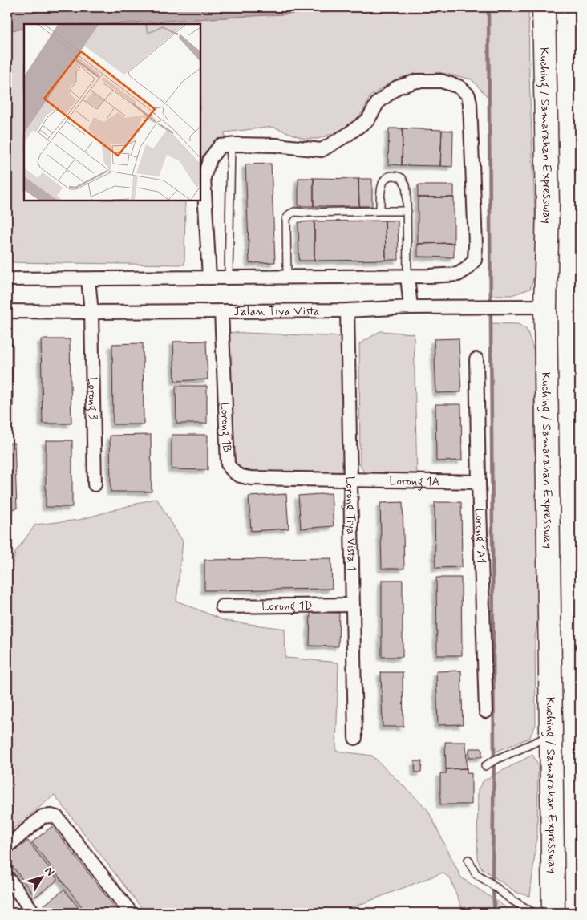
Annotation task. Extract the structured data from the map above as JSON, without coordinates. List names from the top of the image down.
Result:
{
  "streets": {
    "highway": ["Kuching / Samarahan Expressway"],
    "street": [
      "Jalan Tiya Vista",
      "Lorong 3",
      "Lorong 1B",
      "Lorong 1A",
      "Lorong Tiya Vista 1",
      "Lorong 1A1",
      "Lorong 1D"
    ]
  },
  "crossings": [
    ["Kuching / Samarahan Expressway", "Jalan Tiya Vista"],
    ["Jalan Tiya Vista", "Lorong 3"],
    ["Jalan Tiya Vista", "Lorong 1B"],
    ["Jalan Tiya Vista", "Lorong Tiya Vista 1"],
    ["Lorong 1B", "Lorong 1A"],
    ["Lorong 1B", "Lorong Tiya Vista 1"],
    ["Lorong 1A", "Lorong Tiya Vista 1"],
    ["Lorong 1A", "Lorong 1A1"],
    ["Lorong Tiya Vista 1", "Lorong 1D"]
  ],
  "north": "top right"
}
